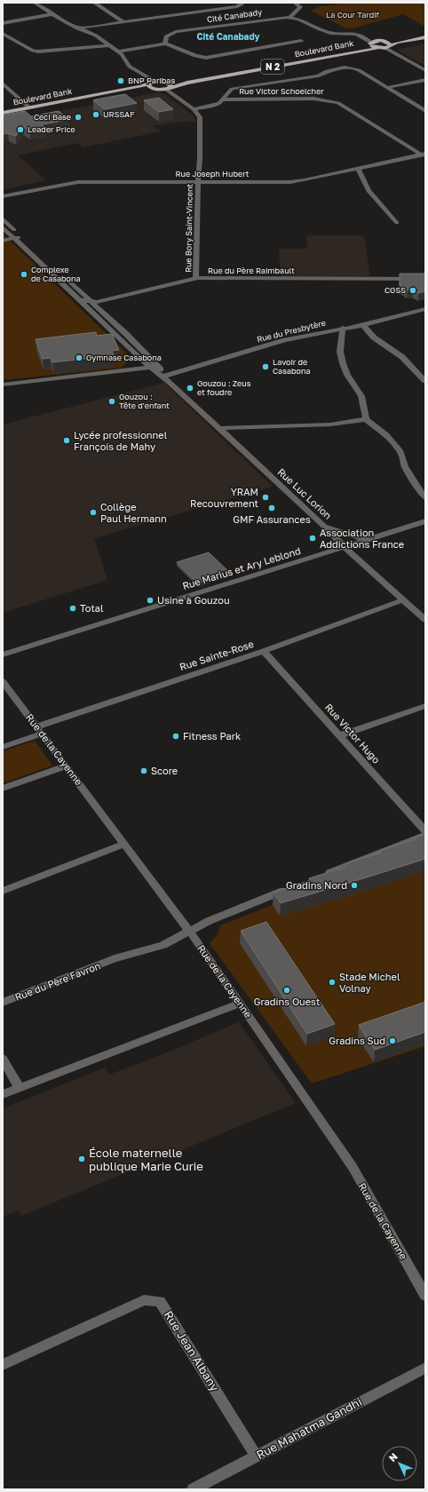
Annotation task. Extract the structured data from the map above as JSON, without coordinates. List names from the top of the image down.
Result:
{
  "streets": {
    "main road": ["Boulevard Bank", "N 2"],
    "street": [
      "Cité Canabady",
      "Rue Victor Schoelcher",
      "Rue Joseph Hubert",
      "Rue Bory Saint-Vincent",
      "Rue du Père Raimbault",
      "Rue du Presbytère",
      "Rue Luc Lorion",
      "Rue Marius et Ary Leblond",
      "Rue Sainte-Rose",
      "Rue Victor Hugo",
      "Rue de la Cayenne",
      "Rue du Père Favron",
      "Rue Jean Albany",
      "Rue Mahatma Gandhi"
    ]
  },
  "crossings": [
    ["Cité Canabady", "Boulevard Bank"],
    ["Cité Canabady", "N 2"],
    ["Boulevard Bank", "N 2"],
    ["Rue Victor Schoelcher", "Rue Joseph Hubert"],
    ["Rue Victor Schoelcher", "Rue Bory Saint-Vincent"],
    ["Rue Joseph Hubert", "Rue Bory Saint-Vincent"],
    ["Rue Bory Saint-Vincent", "Rue du Père Raimbault"],
    ["Rue du Père Raimbault", "Rue Luc Lorion"],
    ["Rue du Presbytère", "Rue Luc Lorion"],
    ["Rue Luc Lorion", "Rue Marius et Ary Leblond"],
    ["Rue Luc Lorion", "Rue Sainte-Rose"],
    ["Rue Sainte-Rose", "Rue Victor Hugo"],
    ["Rue Sainte-Rose", "Rue de la Cayenne"],
    ["Rue de la Cayenne", "Rue du Père Favron"],
    ["Rue Jean Albany", "Rue Mahatma Gandhi"]
  ],
  "districts": ["Cité Canabady"],
  "parks": ["La Cour Tardif"],
  "places": [
    "BNP Paribas",
    "URSSAF",
    "Ceci Base",
    "Leader Price",
    "Complexe de Casabona",
    "CGSS",
    "Gymnase Casabona",
    "Lavoir de Casabona",
    "Gouzou : Zeus et foudre",
    "Gouzou : Tête d'enfant",
    "Lycée professionnel François de Mahy",
    "YRAM Recouvrement",
    "GMF Assurances",
    "Collège Paul Hermann",
    "Association Addictions France",
    "Usine à Gouzou",
    "Total",
    "Fitness Park",
    "Score",
    "Gradins Nord",
    "Stade Michel Volnay",
    "Gradins Ouest",
    "Gradins Sud",
    "École maternelle publique Marie Curie"
  ],
  "north": "top left"
}
